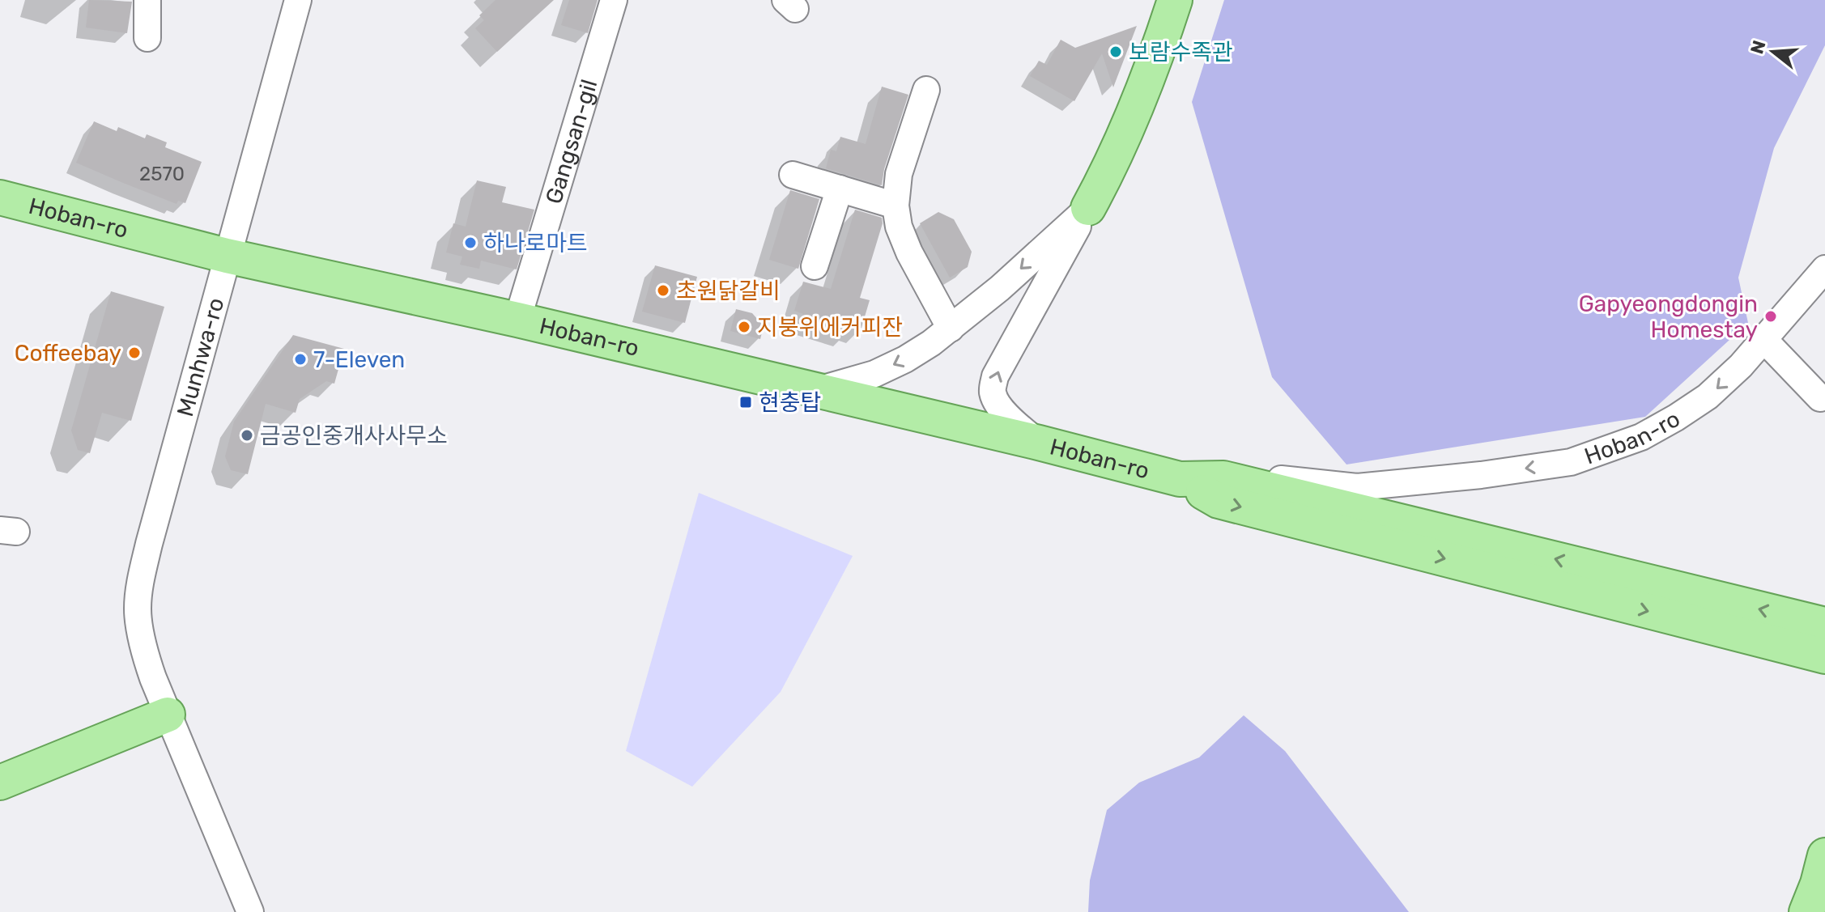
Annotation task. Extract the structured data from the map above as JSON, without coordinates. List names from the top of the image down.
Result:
{
  "streets": {
    "main road": ["Hoban-ro"],
    "street": ["Gangsan-gil", "Munhwa-ro"]
  },
  "crossings": [
    ["Gangsan-gil", "Hoban-ro"],
    ["Hoban-ro", "Munhwa-ro"]
  ],
  "places": {
    "other": [
      "보람수족관",
      "하나로마트",
      "초원닭갈비",
      "Gapyeongdongin Homestay",
      "지붕위에커피잔",
      "Coffeebay",
      "7-Eleven",
      "금공인중개사사무소"
    ],
    "transit": ["현충탑"]
  },
  "house_numbers": ["2570"],
  "north": "left"
}
